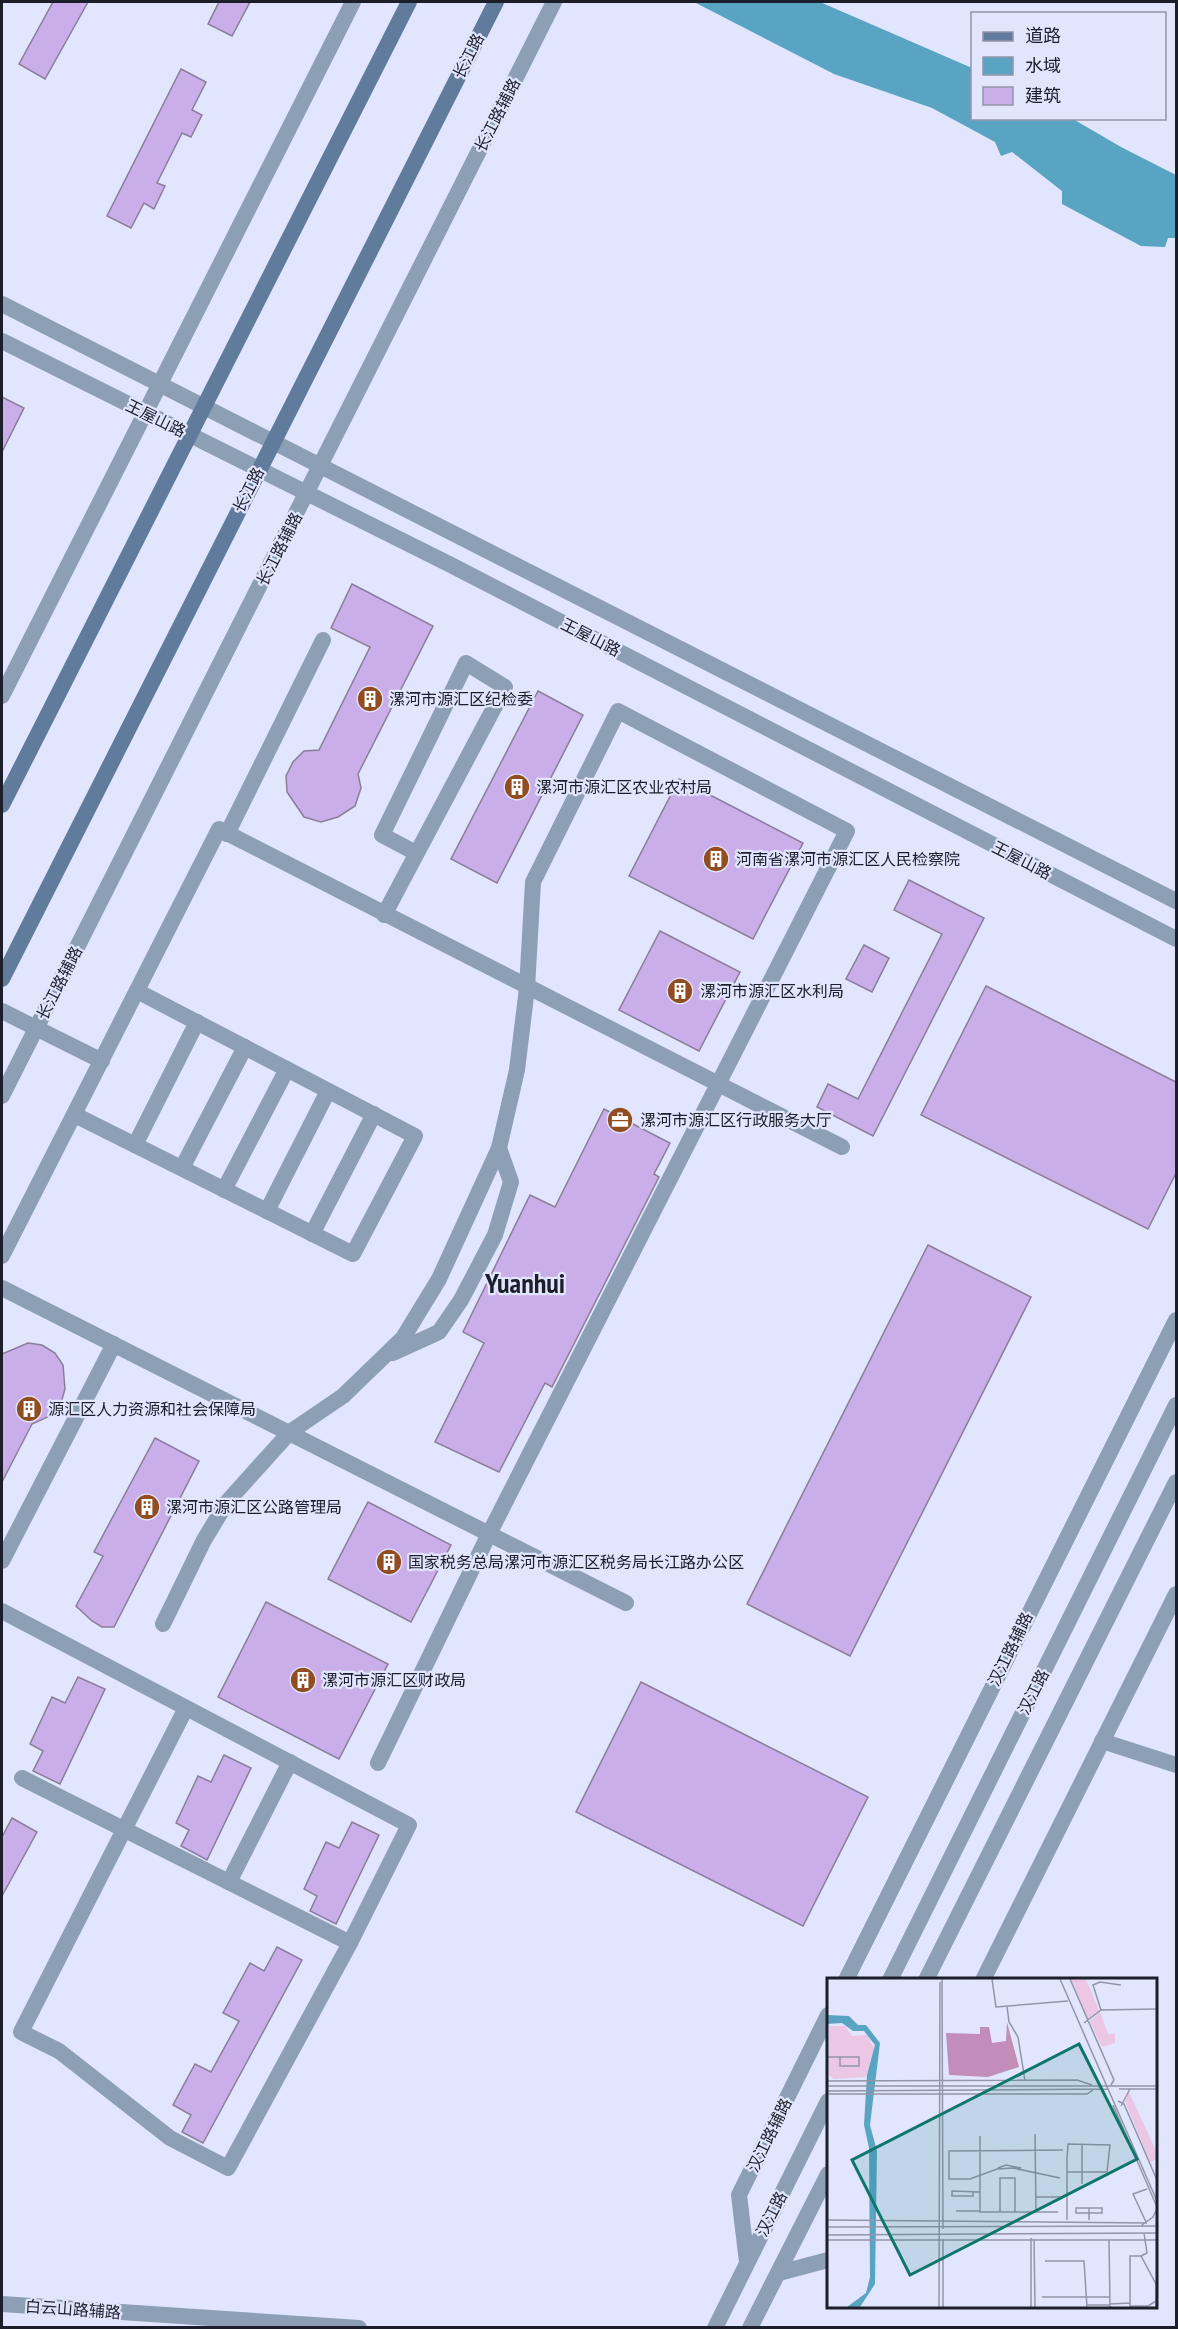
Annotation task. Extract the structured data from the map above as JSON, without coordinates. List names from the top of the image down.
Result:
{
  "streets": {
    "main road": ["长江路"],
    "street": [
      "长江路辅路",
      "王屋山路",
      "汉江路辅路",
      "汉江路",
      "白云山路辅路"
    ]
  },
  "crossings": [
    ["长江路", "王屋山路"],
    ["长江路辅路", "王屋山路"],
    ["汉江路辅路", "汉江路"]
  ],
  "districts": ["Yuanhui"],
  "places": {
    "building": [
      "漯河市源汇区纪检委",
      "漯河市源汇区农业农村局",
      "河南省漯河市源汇区人民检察院",
      "漯河市源汇区水利局",
      "源汇区人力资源和社会保障局",
      "漯河市源汇区公路管理局",
      "国家税务总局漯河市源汇区税务局长江路办公区",
      "漯河市源汇区财政局"
    ],
    "office": ["漯河市源汇区行政服务大厅"]
  },
  "legend": ["道路", "水域", "建筑"]
}
